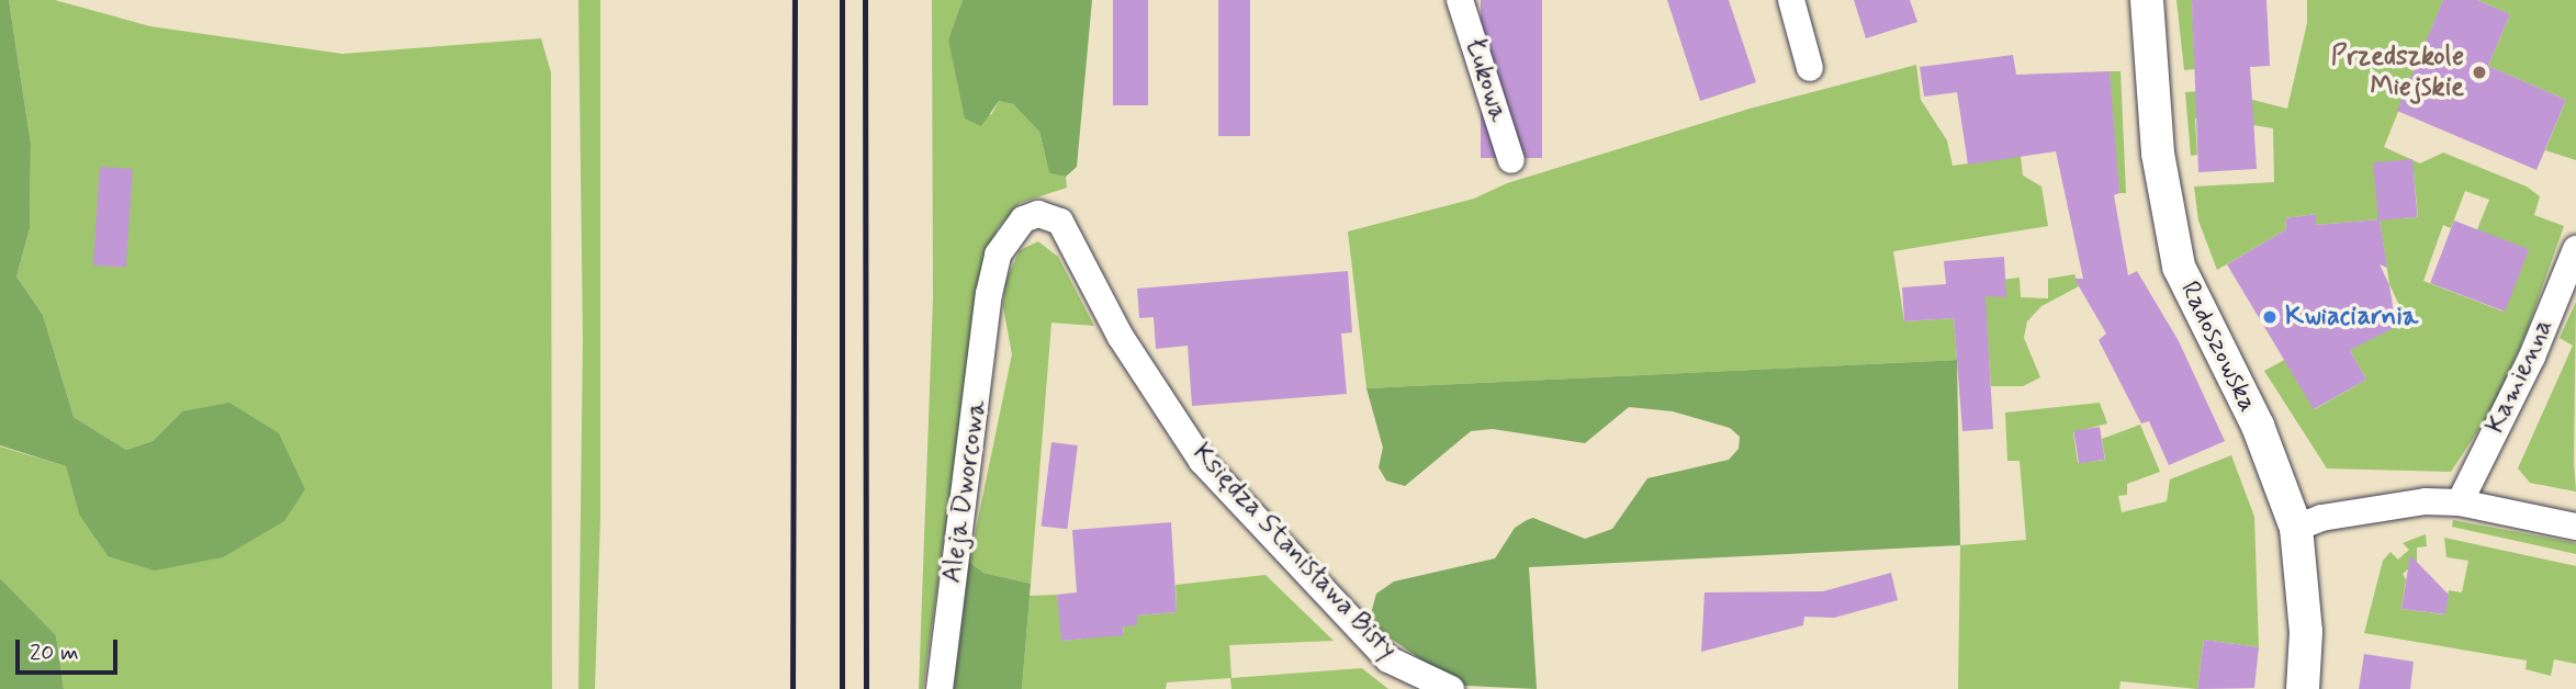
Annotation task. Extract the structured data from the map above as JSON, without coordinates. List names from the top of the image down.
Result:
{
  "streets": {
    "street": [
      "Łukowa",
      "Radoszowska",
      "Kamienna",
      "Aleja Dworcowa",
      "Księdza Stanisława Bisty"
    ]
  },
  "crossings": [
    ["Aleja Dworcowa", "Księdza Stanisława Bisty"]
  ],
  "places": ["Przedszkole Miejskie", "Kwiaciarnia"],
  "scale_bar": "20 m"
}
